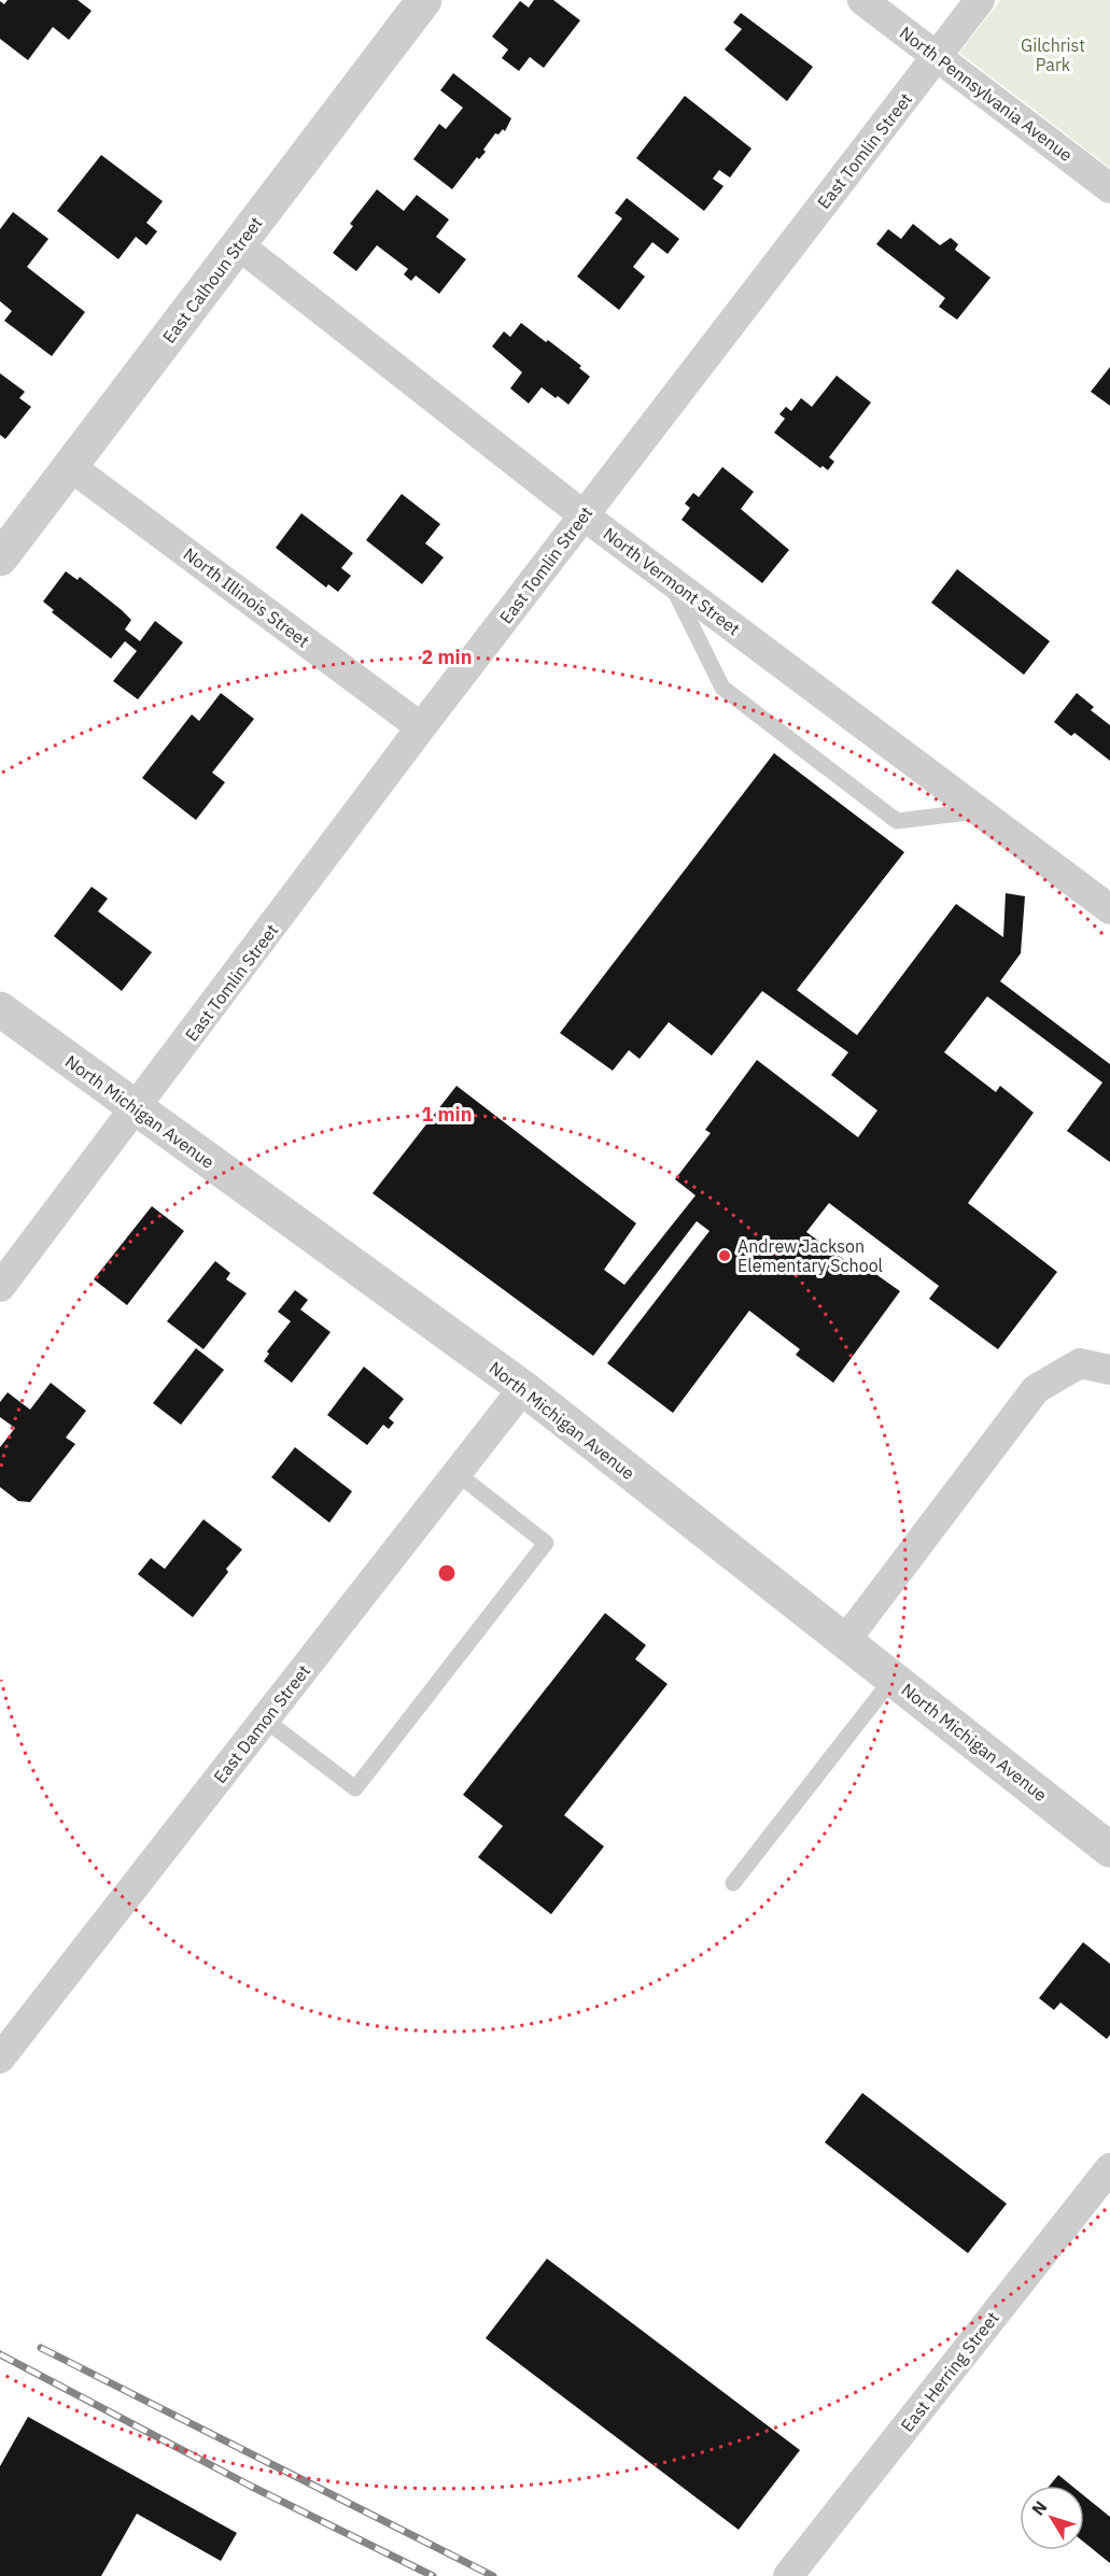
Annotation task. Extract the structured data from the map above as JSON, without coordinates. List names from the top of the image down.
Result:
{
  "streets": {
    "street": [
      "North Pennsylvania Avenue",
      "East Tomlin Street",
      "East Calhoun Street",
      "North Vermont Street",
      "North Illinois Street",
      "North Michigan Avenue",
      "East Damon Street",
      "East Herring Street"
    ]
  },
  "crossings": [
    ["North Pennsylvania Avenue", "East Tomlin Street"],
    ["East Tomlin Street", "North Vermont Street"],
    ["East Tomlin Street", "North Illinois Street"],
    ["East Tomlin Street", "North Michigan Avenue"],
    ["East Calhoun Street", "North Vermont Street"],
    ["East Calhoun Street", "North Illinois Street"],
    ["North Michigan Avenue", "East Damon Street"]
  ],
  "parks": ["Gilchrist Park"],
  "places": ["Andrew Jackson Elementary School"],
  "north": "top left",
  "rings": ["2 min", "1 min"]
}
